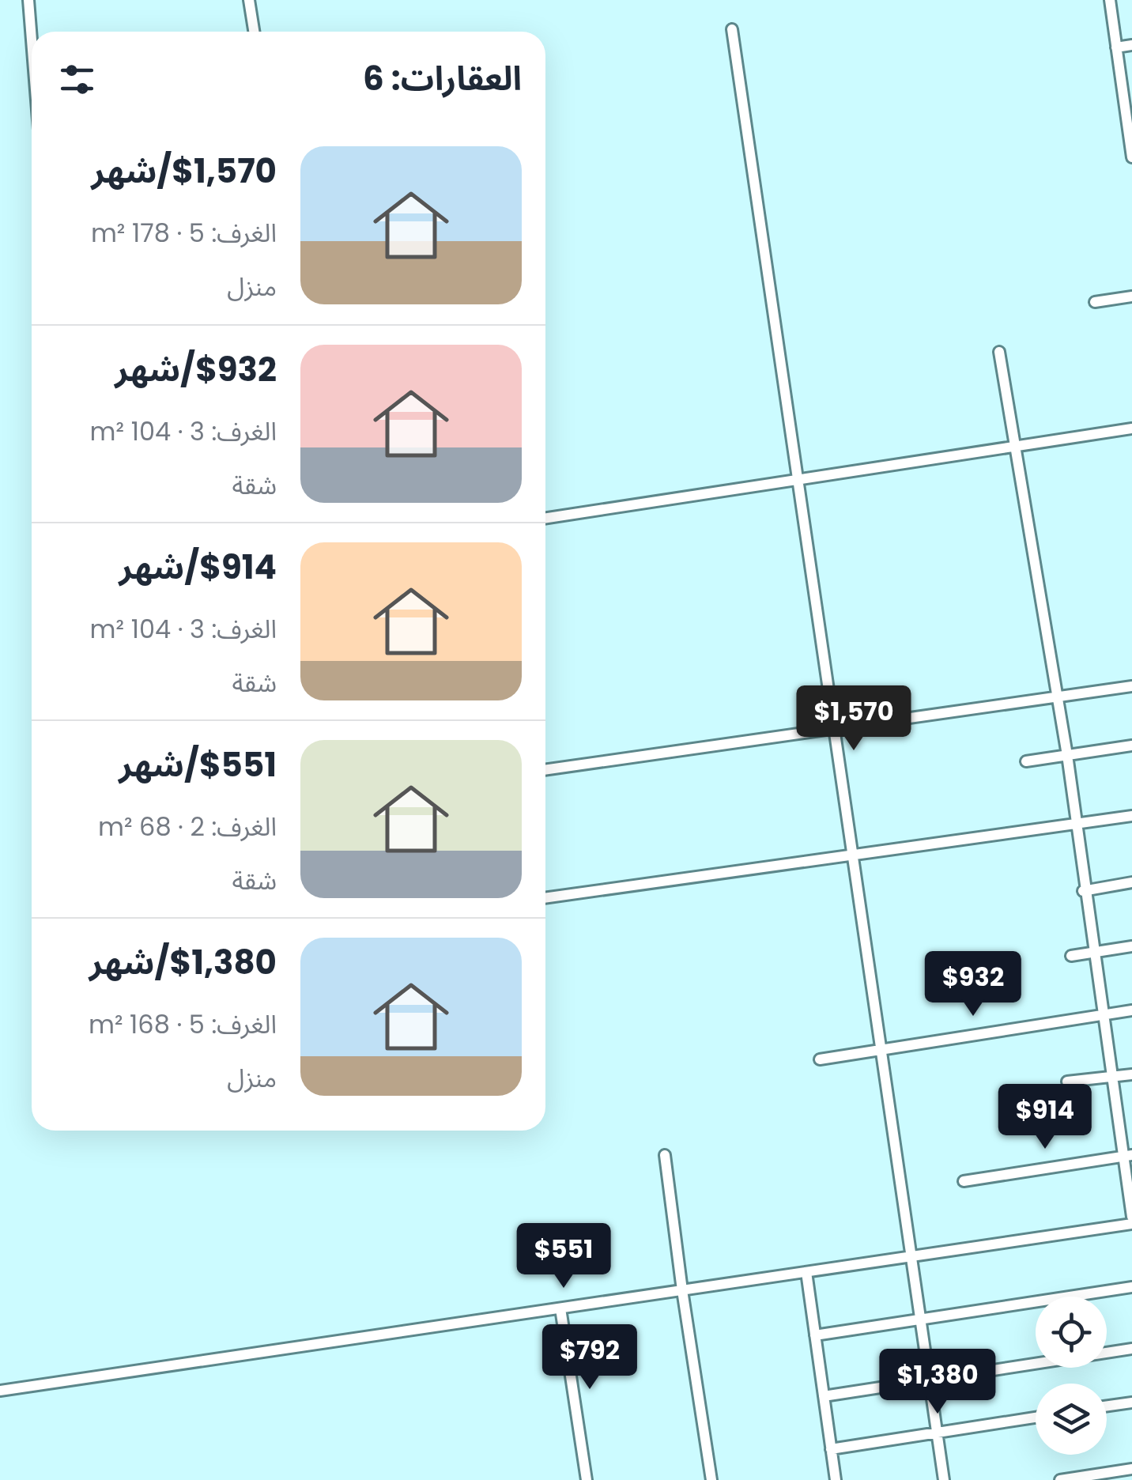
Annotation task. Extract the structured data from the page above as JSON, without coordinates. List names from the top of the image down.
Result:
{
  "page": {
    "heading": "العقارات: 6",
    "list": [
      {
        "name": "$1,570/شهر",
        "note": "الغرف: 5 · 178 m² · منزل"
      },
      {
        "name": "$932/شهر",
        "note": "الغرف: 3 · 104 m² · شقة"
      },
      {
        "name": "$914/شهر",
        "note": "الغرف: 3 · 104 m² · شقة"
      },
      {
        "name": "$551/شهر",
        "note": "الغرف: 2 · 68 m² · شقة"
      },
      {
        "name": "$1,380/شهر",
        "note": "الغرف: 5 · 168 m² · منزل"
      }
    ],
    "price": [
      "$1,570",
      "$932",
      "$914",
      "$551",
      "$792",
      "$1,380"
    ]
  }
}
